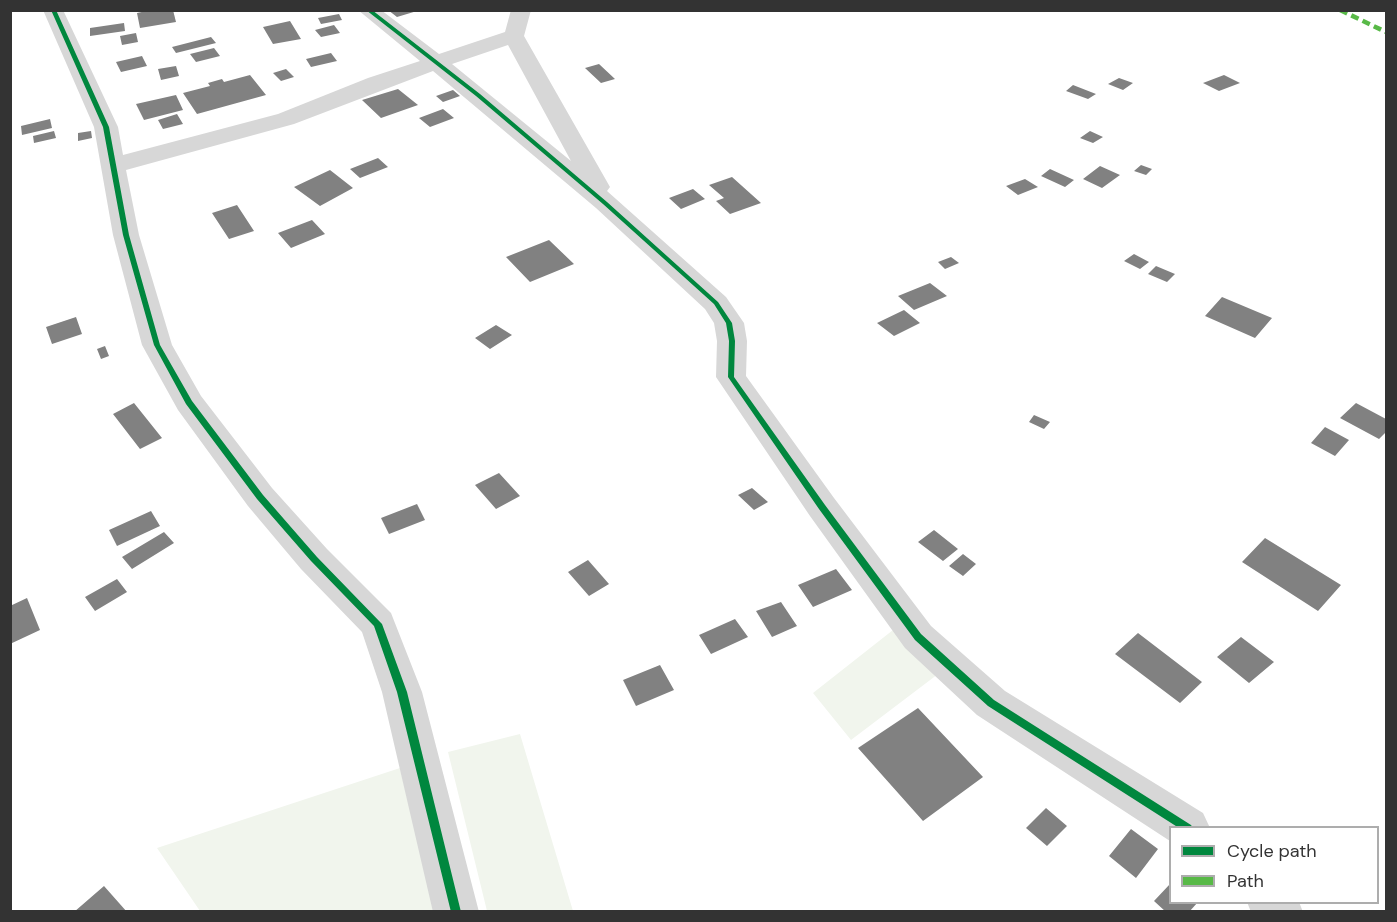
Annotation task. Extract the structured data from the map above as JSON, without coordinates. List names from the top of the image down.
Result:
{
  "legend": ["Cycle path", "Path"]
}
